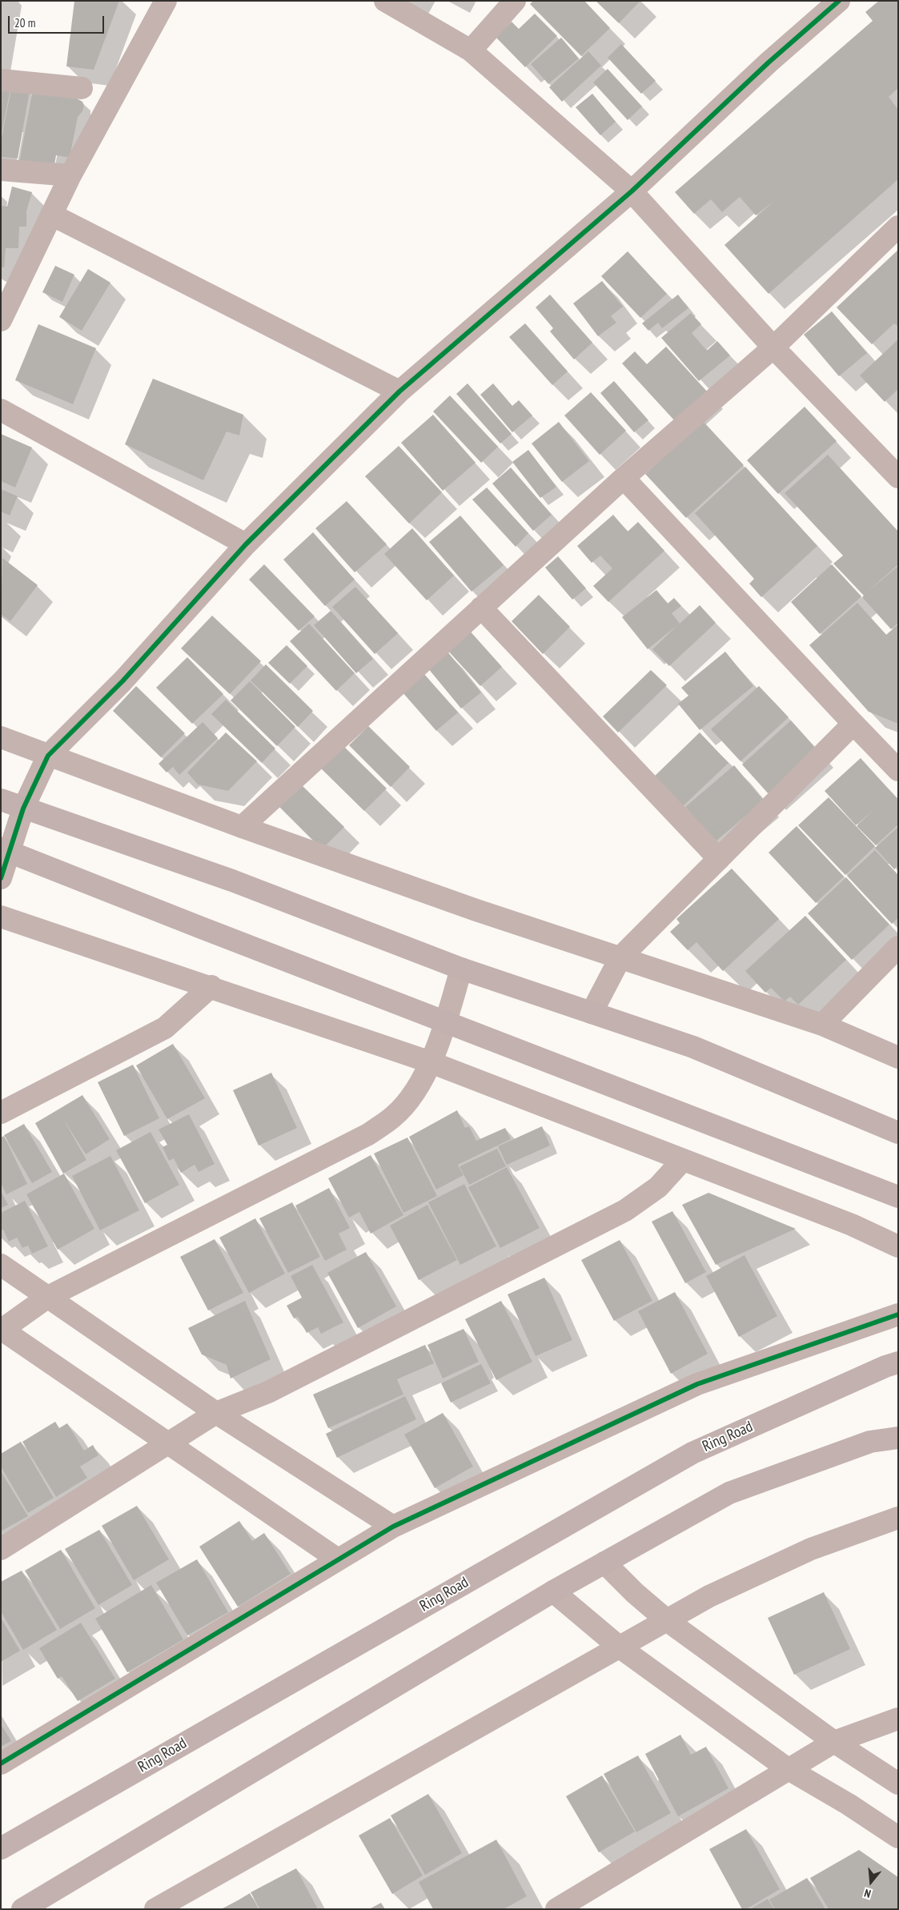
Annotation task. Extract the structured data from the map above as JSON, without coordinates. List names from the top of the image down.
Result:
{
  "streets": {
    "main road": ["Ring Road"]
  },
  "scale_bar": "20 m",
  "north": "bottom"
}
